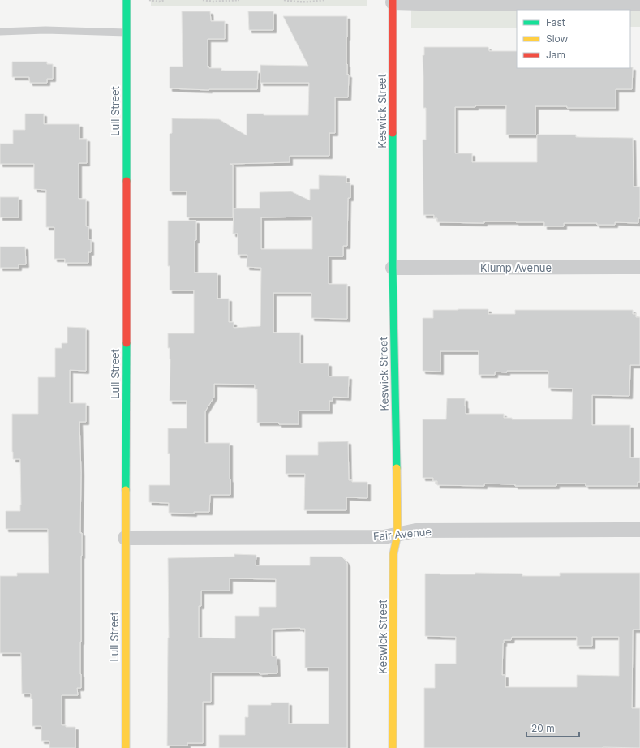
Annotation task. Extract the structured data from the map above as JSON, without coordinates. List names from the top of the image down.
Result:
{
  "streets": {
    "street": [
      "Lull Street",
      "Keswick Street",
      "Klump Avenue",
      "Fair Avenue"
    ]
  },
  "crossings": [
    ["Lull Street", "Fair Avenue"],
    ["Keswick Street", "Klump Avenue"],
    ["Keswick Street", "Fair Avenue"]
  ],
  "legend": ["Fast", "Slow", "Jam"],
  "scale_bar": "20 m"
}
